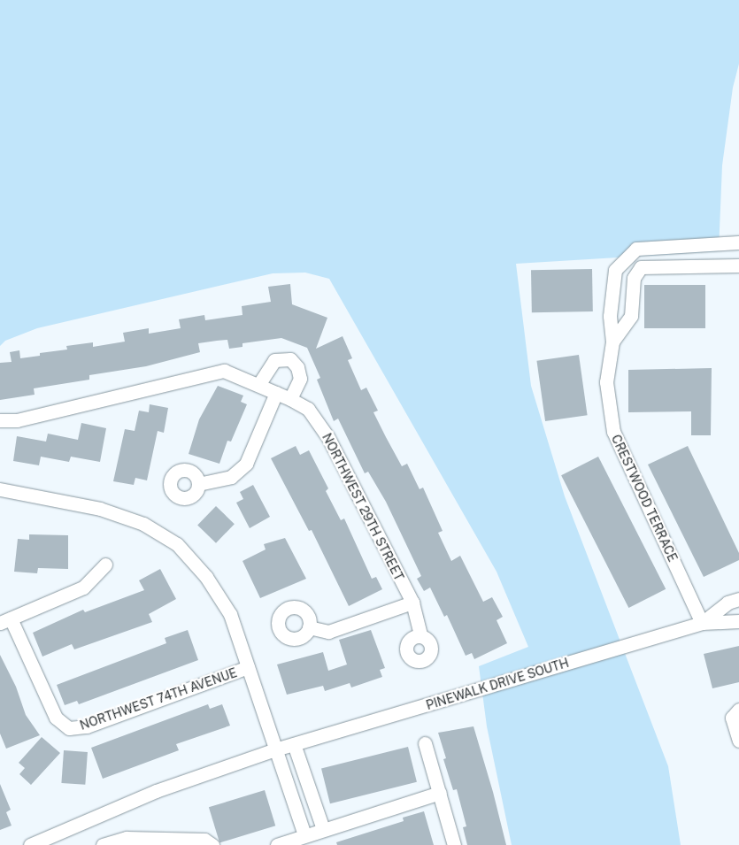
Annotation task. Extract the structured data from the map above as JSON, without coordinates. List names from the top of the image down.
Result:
{
  "streets": {
    "street": [
      "CRESTWOOD TERRACE",
      "NORTHWEST 29TH STREET",
      "PINEWALK DRIVE SOUTH",
      "NORTHWEST 74TH AVENUE"
    ]
  },
  "crossings": [
    ["CRESTWOOD TERRACE", "PINEWALK DRIVE SOUTH"]
  ]
}
